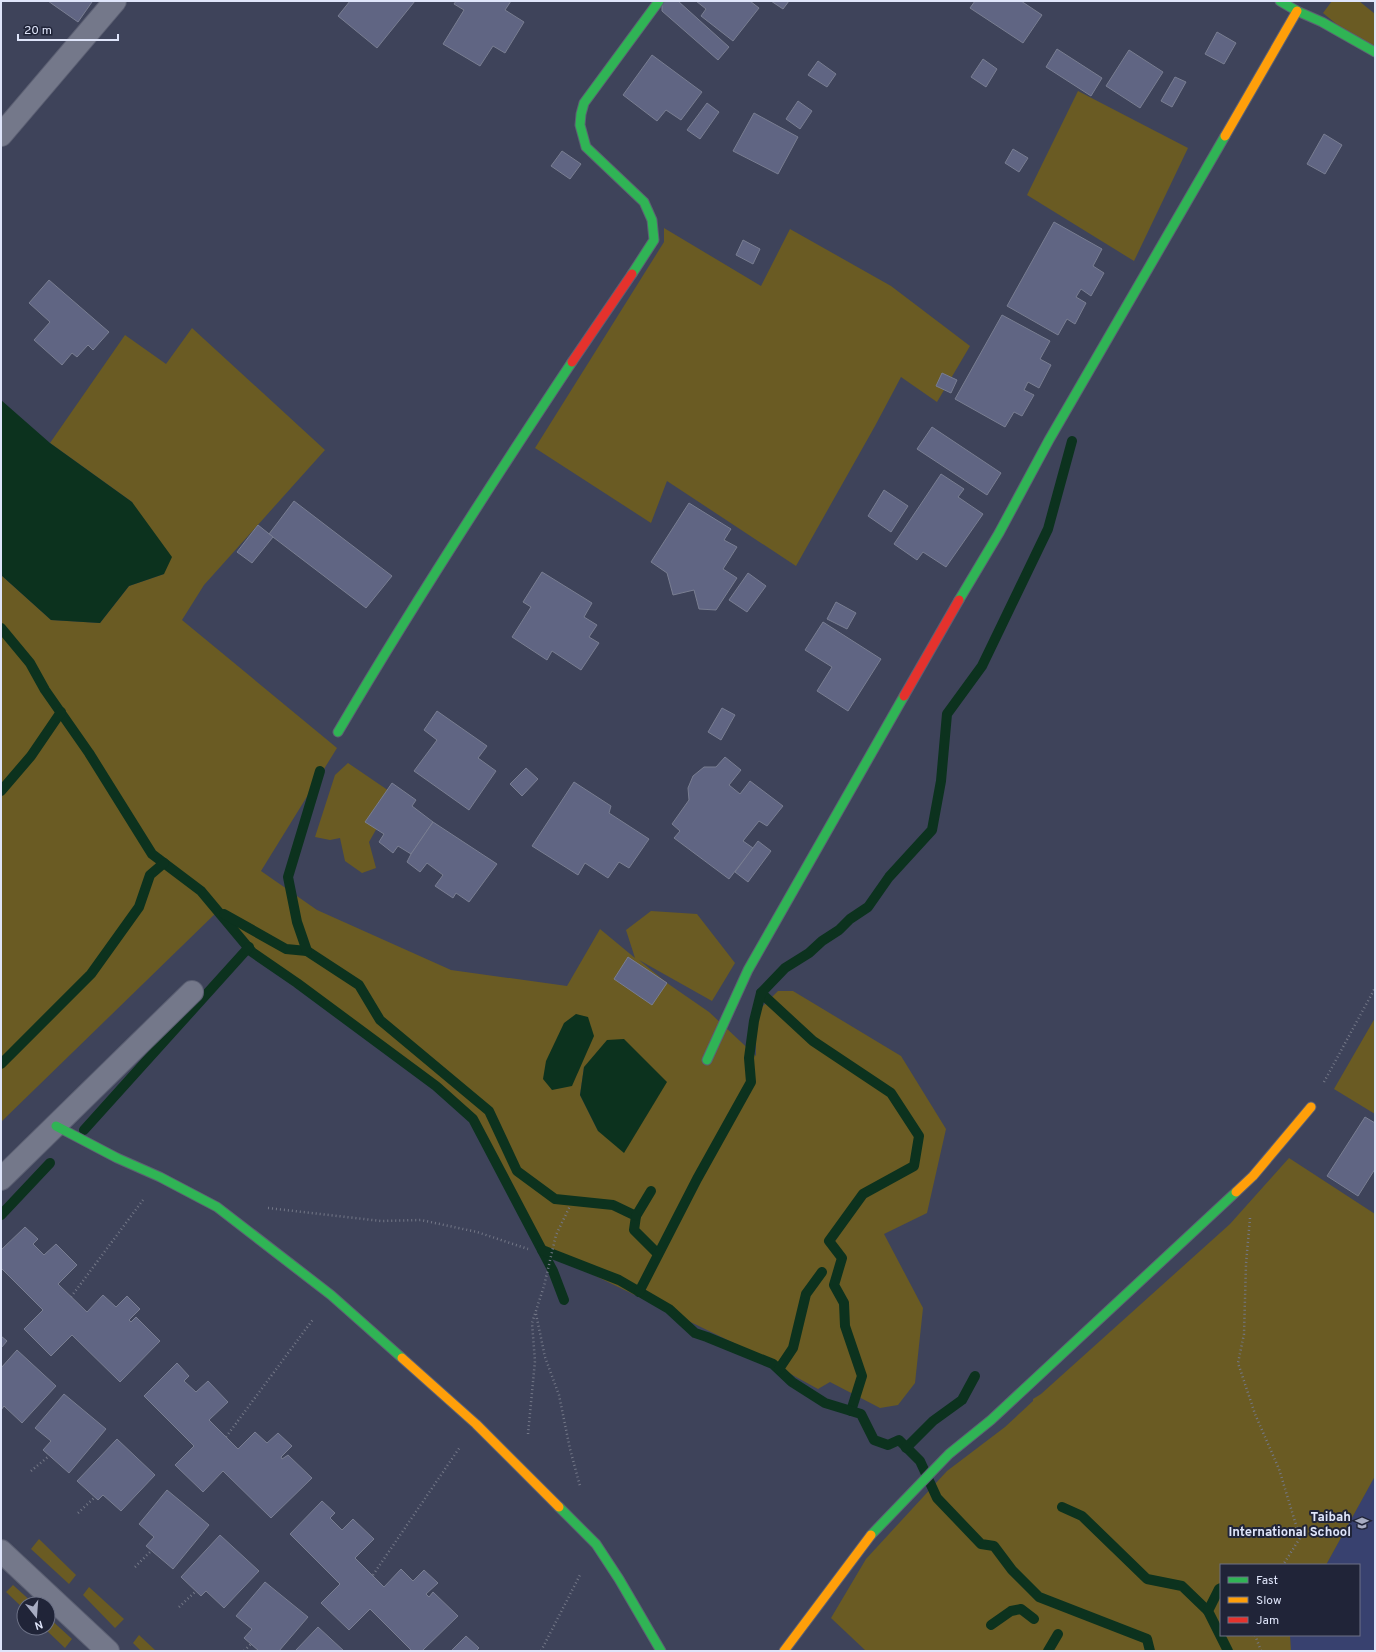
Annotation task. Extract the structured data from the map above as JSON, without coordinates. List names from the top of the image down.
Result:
{
  "places": {
    "school or university": ["Taibah International School"]
  },
  "legend": ["Fast", "Slow", "Jam"],
  "scale_bar": "20 m",
  "north": "bottom"
}
